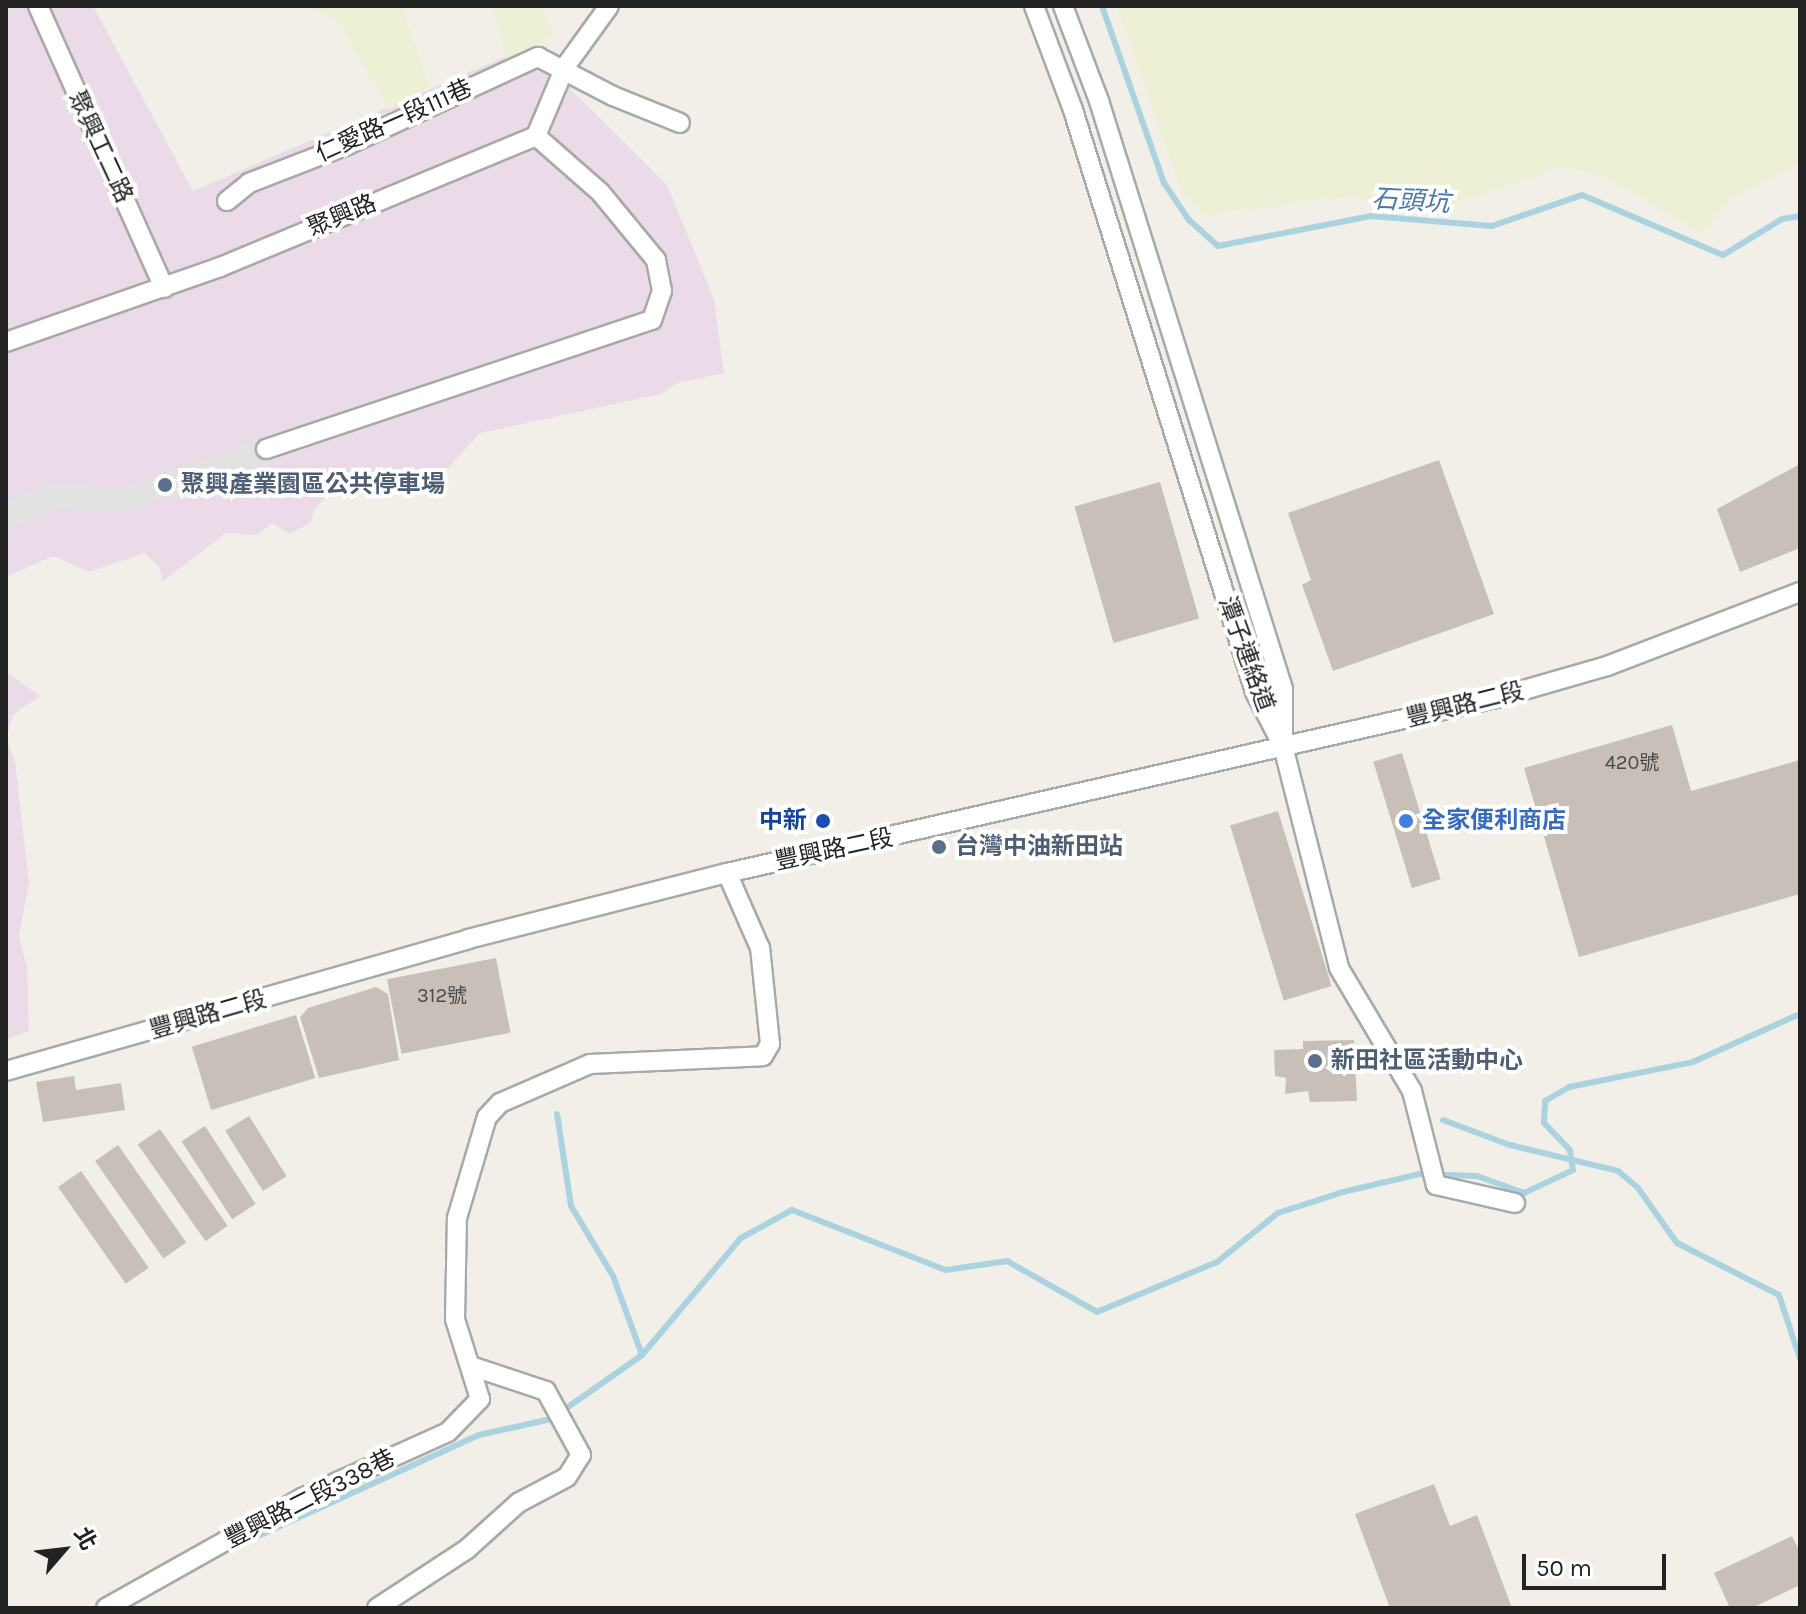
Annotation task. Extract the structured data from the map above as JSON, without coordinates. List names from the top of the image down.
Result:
{
  "streets": {
    "street": [
      "仁愛路一段111巷",
      "聚興工二路",
      "聚興路",
      "潭子連絡道",
      "豐興路二段",
      "豐興路二段338巷"
    ]
  },
  "crossings": [
    ["聚興工二路", "聚興路"],
    ["潭子連絡道", "豐興路二段"],
    ["豐興路二段", "豐興路二段338巷"]
  ],
  "water": ["石頭坑"],
  "places": [
    "聚興產業園區公共停車場",
    "中新",
    "全家便利商店",
    "台灣中油新田站",
    "新田社區活動中心"
  ],
  "house_numbers": ["420號", "312號"],
  "scale_bar": "50 m",
  "north": "top right"
}
